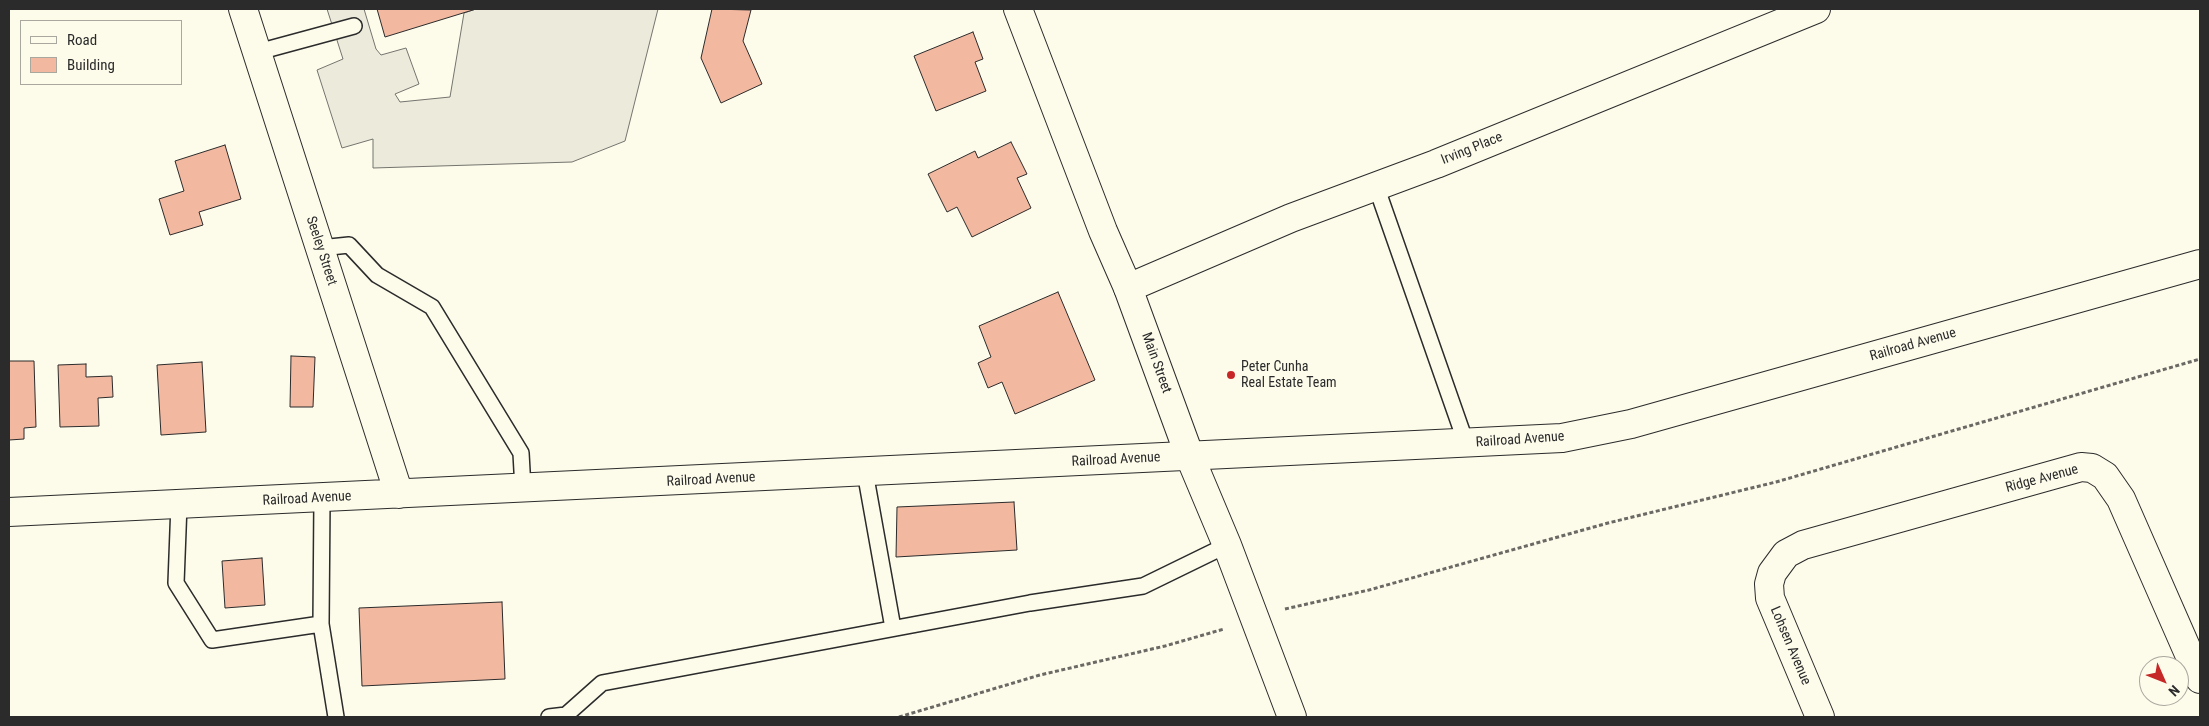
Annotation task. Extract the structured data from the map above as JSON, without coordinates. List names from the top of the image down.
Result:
{
  "streets": {
    "street": [
      "Irving Place",
      "Seeley Street",
      "Railroad Avenue",
      "Main Street",
      "Ridge Avenue",
      "Lohsen Avenue"
    ]
  },
  "crossings": [
    ["Irving Place", "Main Street"],
    ["Seeley Street", "Railroad Avenue"],
    ["Railroad Avenue", "Main Street"],
    ["Ridge Avenue", "Lohsen Avenue"]
  ],
  "places": ["Peter Cunha Real Estate Team"],
  "legend": ["Road", "Building"],
  "north": "bottom right"
}
